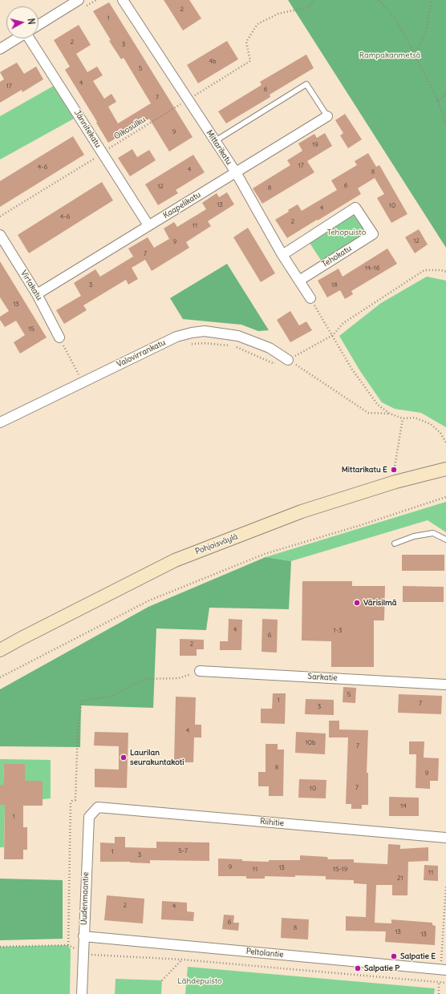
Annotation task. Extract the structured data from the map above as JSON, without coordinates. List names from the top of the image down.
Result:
{
  "streets": {
    "main road": ["Pohjoisväylä"],
    "street": [
      "Jännitekatu",
      "Mittarikatu",
      "Kaapelikatu",
      "Tehokatu",
      "Virtakatu",
      "Valovirrankatu",
      "Sarkatie",
      "Riihitie",
      "Uudenmaantie",
      "Peltolantie"
    ],
    "path": ["Oikosulku"]
  },
  "crossings": [
    ["Oikosulku", "Jännitekatu"],
    ["Oikosulku", "Mittarikatu"],
    ["Jännitekatu", "Kaapelikatu"],
    ["Mittarikatu", "Kaapelikatu"],
    ["Mittarikatu", "Tehokatu"],
    ["Kaapelikatu", "Virtakatu"],
    ["Riihitie", "Uudenmaantie"],
    ["Uudenmaantie", "Peltolantie"]
  ],
  "parks": ["Rampakanmetsä", "Tehopuisto", "Lähdepuisto"],
  "places": [
    "Mittarikatu E",
    "Värisilmä",
    "Laurilan seurakuntakoti",
    "Salpatie E",
    "Salpatie P"
  ],
  "house_numbers": [
    "2",
    "1",
    "2",
    "3",
    "4b",
    "5",
    "4",
    "17",
    "6",
    "7",
    "9",
    "19",
    "17",
    "4-6",
    "4",
    "8",
    "6",
    "12",
    "8",
    "13",
    "10",
    "4",
    "4-6",
    "2",
    "11",
    "12",
    "9",
    "7",
    "14-16",
    "3",
    "18",
    "13",
    "15",
    "4",
    "1-3",
    "6",
    "2",
    "5",
    "1",
    "7",
    "3",
    "4",
    "10b",
    "7",
    "8",
    "9",
    "7",
    "10",
    "14",
    "1",
    "5-7",
    "1",
    "3",
    "9",
    "13",
    "11",
    "15-19",
    "11",
    "21",
    "2",
    "4",
    "6",
    "8",
    "13",
    "13"
  ],
  "north": "right"
}
